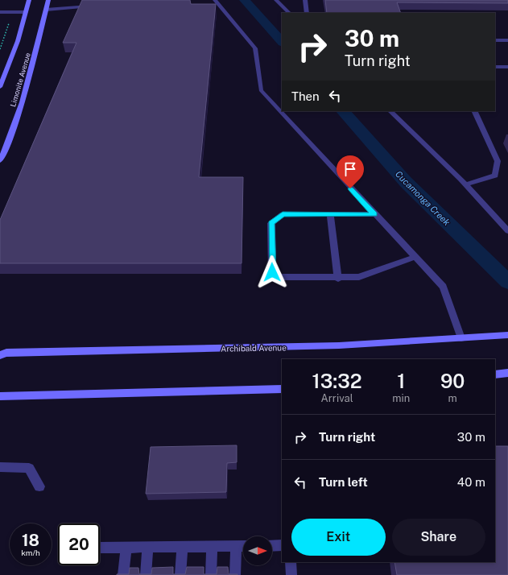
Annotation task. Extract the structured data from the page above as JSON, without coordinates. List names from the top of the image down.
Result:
{
  "streets": {
    "main road": ["Limonite Avenue", "Archibald Avenue"]
  },
  "water": ["Cucamonga Creek"],
  "north": "right",
  "page": {
    "turn": ["30 m", "Turn right"],
    "then": "Then",
    "eta": [
      "13:32",
      "Arrival",
      "1",
      "min",
      "90",
      "m"
    ],
    "list": [
      {
        "name": "Turn right",
        "value": "30 m"
      },
      {
        "name": "Turn left",
        "value": "40 m"
      }
    ],
    "buttons": ["Exit", "Share"],
    "speed": "18 km/h",
    "limit": "20"
  }
}
